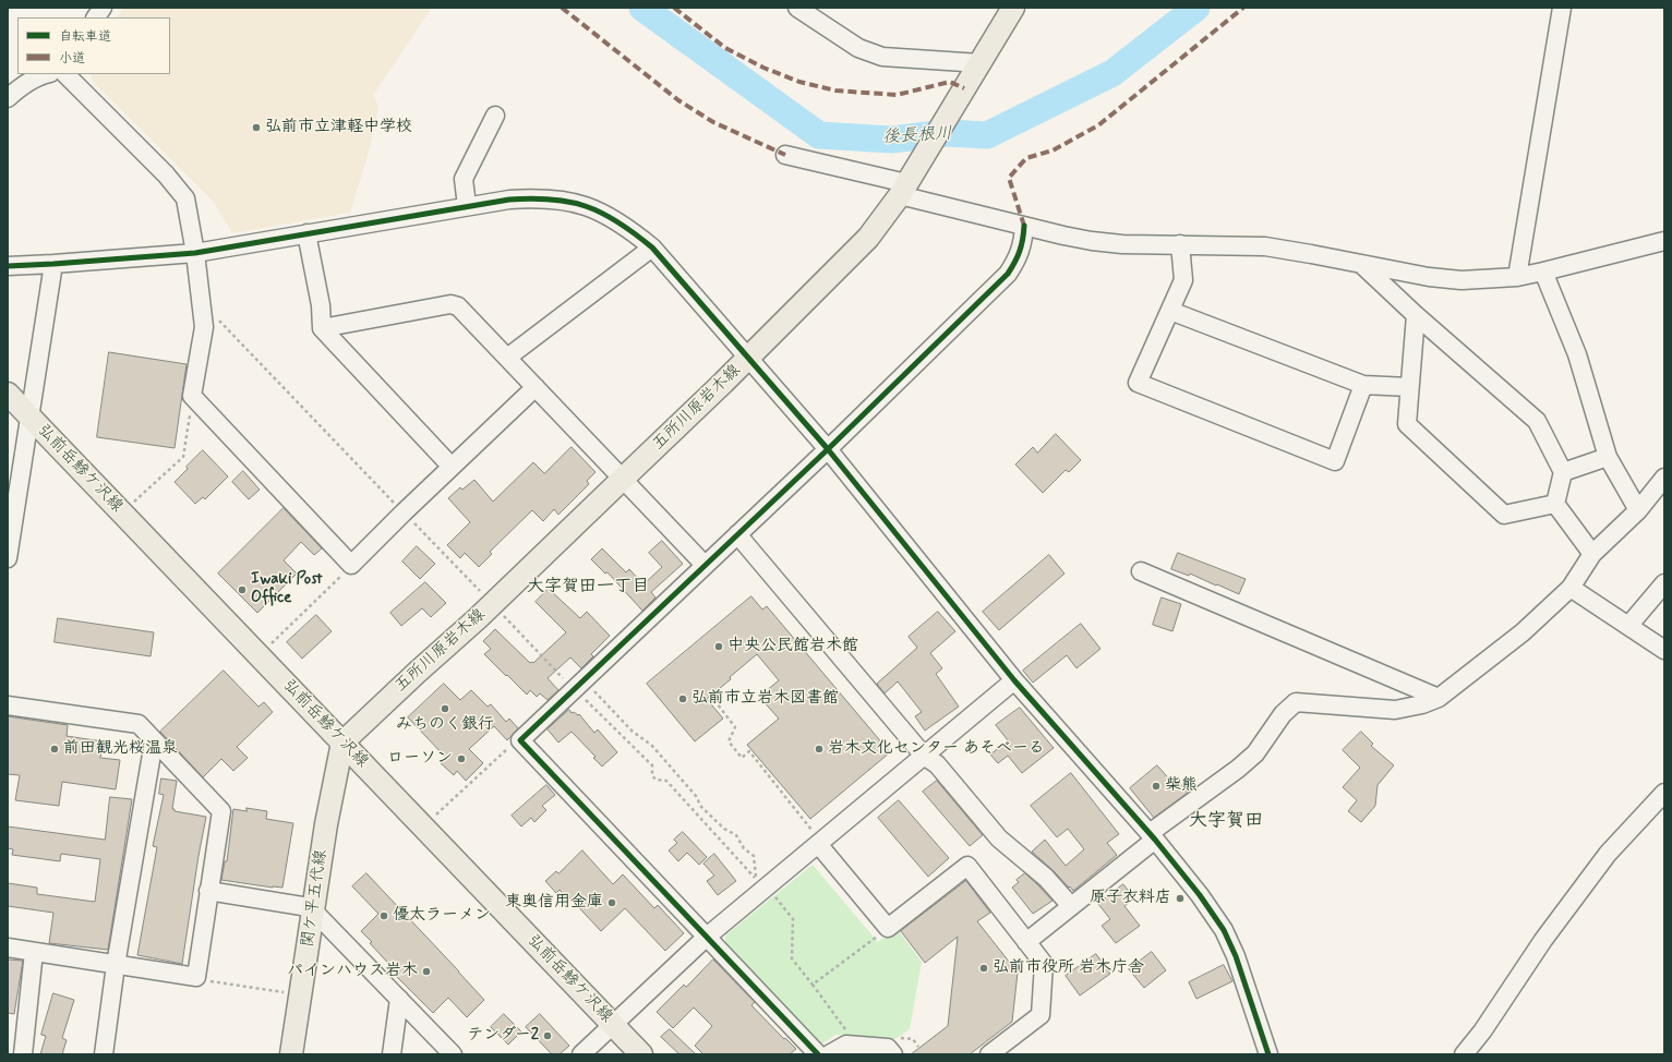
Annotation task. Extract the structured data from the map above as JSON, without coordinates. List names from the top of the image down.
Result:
{
  "streets": {
    "main road": ["五所川原岩木線", "弘前岳鰺ケ沢線", "関ケ平五代線"]
  },
  "crossings": [
    ["五所川原岩木線", "弘前岳鰺ケ沢線"],
    ["五所川原岩木線", "関ケ平五代線"],
    ["弘前岳鰺ケ沢線", "関ケ平五代線"]
  ],
  "districts": ["大字賀田一丁目", "大字賀田"],
  "water": ["後長根川"],
  "places": [
    "弘前市立津軽中学校",
    "Iwaki Post Office",
    "中央公民館岩木館",
    "弘前市立岩木図書館",
    "みちのく銀行",
    "前田観光桜温泉",
    "岩木文化センター あそべーる",
    "ローソン",
    "柴熊",
    "原子衣料店",
    "東奥信用金庫",
    "優太ラーメン",
    "弘前市役所 岩木庁舎",
    "パインハウス岩木",
    "テンダー2"
  ],
  "legend": ["自転車道", "小道"]
}
